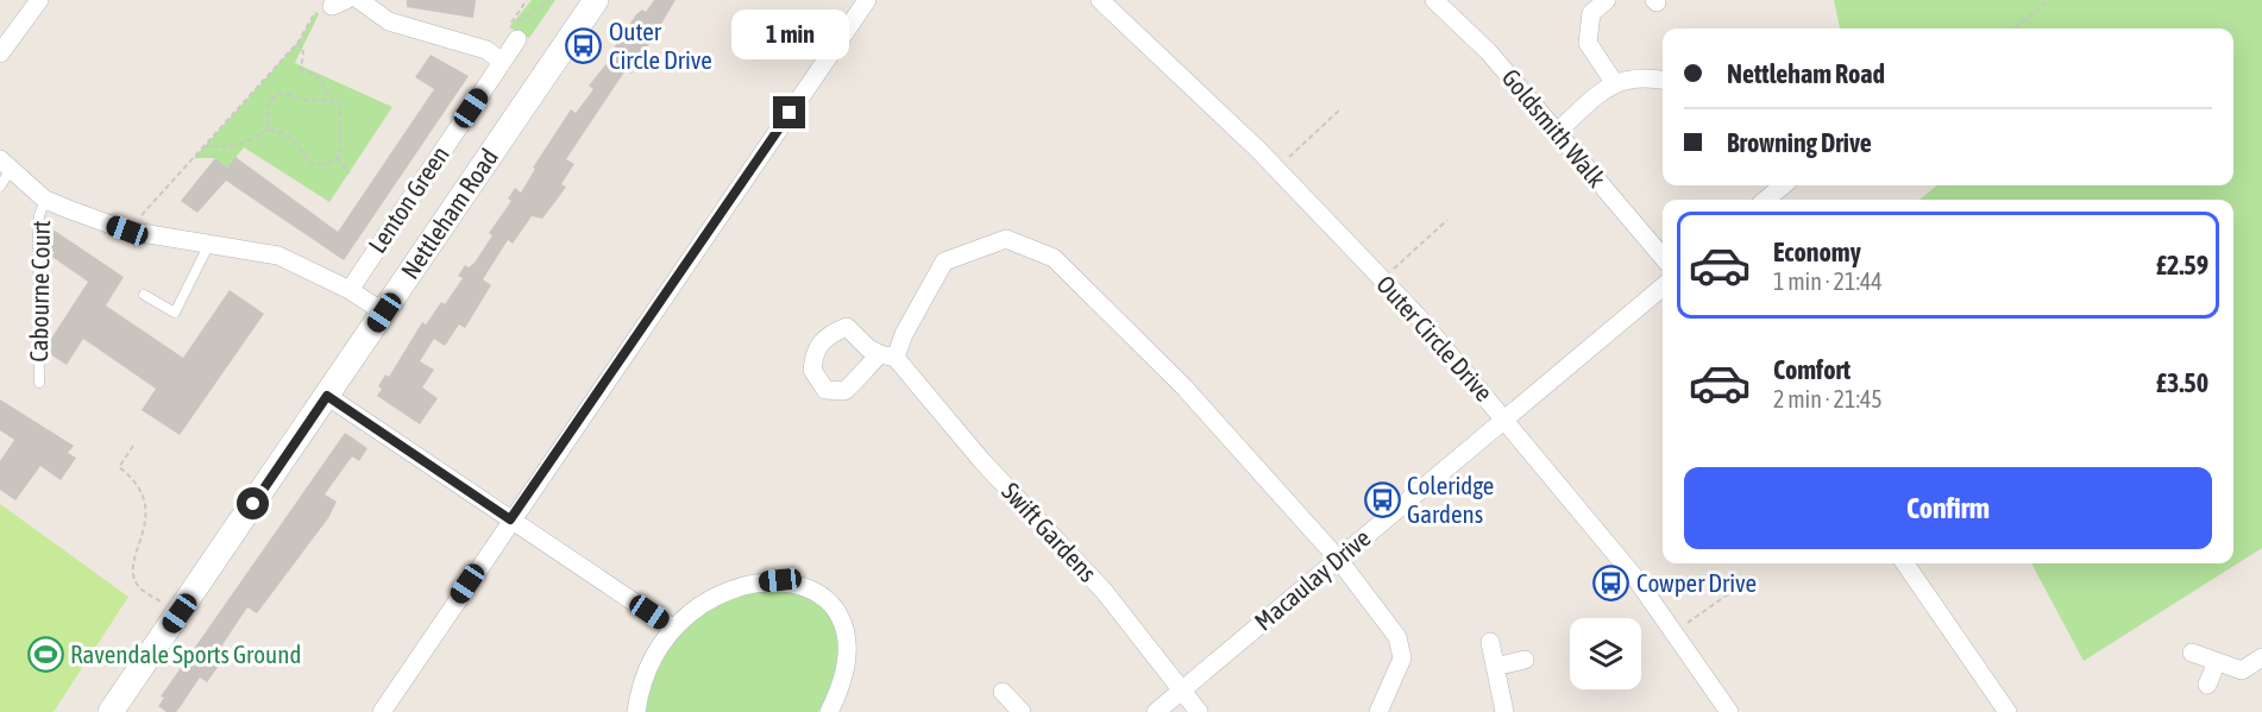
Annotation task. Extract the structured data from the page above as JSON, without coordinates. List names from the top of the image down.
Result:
{
  "streets": {
    "main road": ["Nettleham Road"],
    "street": [
      "Goldsmith Walk",
      "Lenton Green",
      "Outer Circle Drive",
      "Swift Gardens",
      "Macaulay Drive"
    ],
    "lane": ["Cabourne Court"]
  },
  "crossings": [
    ["Outer Circle Drive", "Macaulay Drive"],
    ["Swift Gardens", "Macaulay Drive"]
  ],
  "places": {
    "bus stop": ["Outer Circle Drive", "Coleridge Gardens", "Cowper Drive"],
    "sports": ["Ravendale Sports Ground"]
  },
  "page": {
    "bubble": "1 min",
    "banner": ["Nettleham Road", "Browning Drive"],
    "list": [
      {
        "name": "Economy",
        "note": "1 min · 21:44",
        "value": "£2.59"
      },
      {
        "name": "Comfort",
        "note": "2 min · 21:45",
        "value": "£3.50"
      }
    ],
    "buttons": "Confirm"
  }
}
